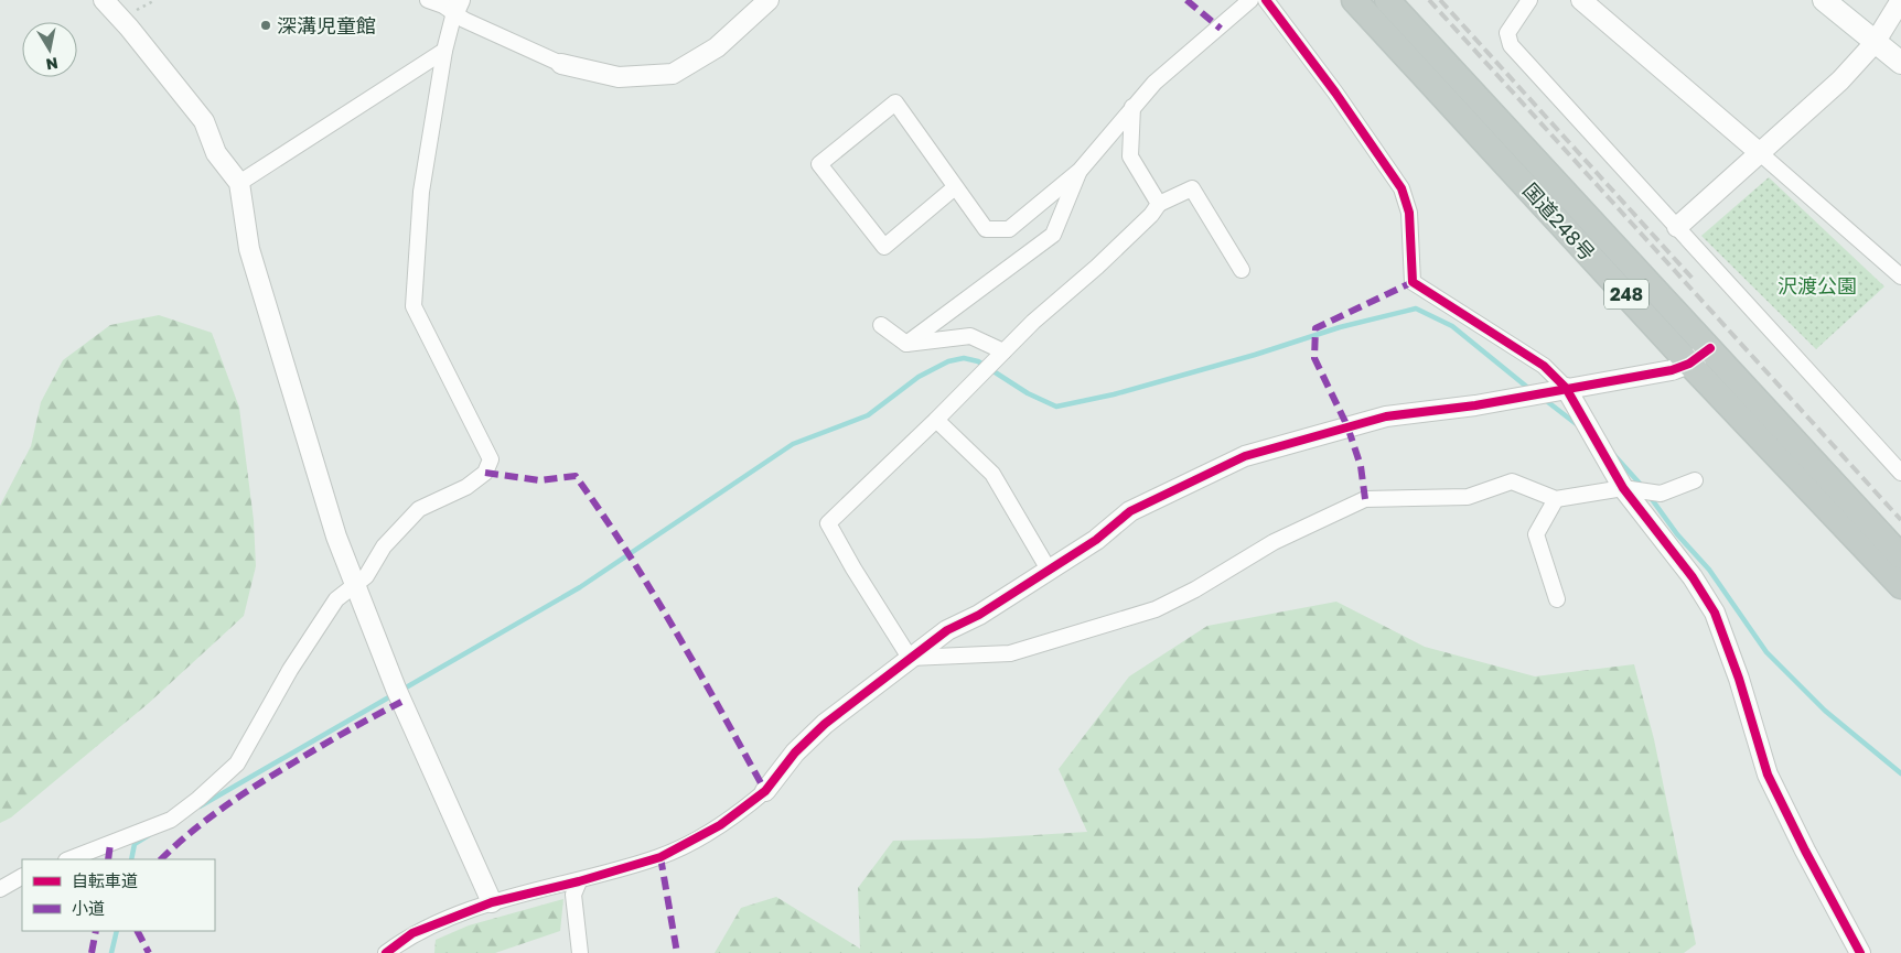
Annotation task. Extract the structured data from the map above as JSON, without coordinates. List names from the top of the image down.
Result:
{
  "streets": {
    "highway": ["国道248号", "248"]
  },
  "parks": ["沢渡公園"],
  "places": ["深溝児童館"],
  "legend": ["自転車道", "小道"],
  "north": "bottom"
}
